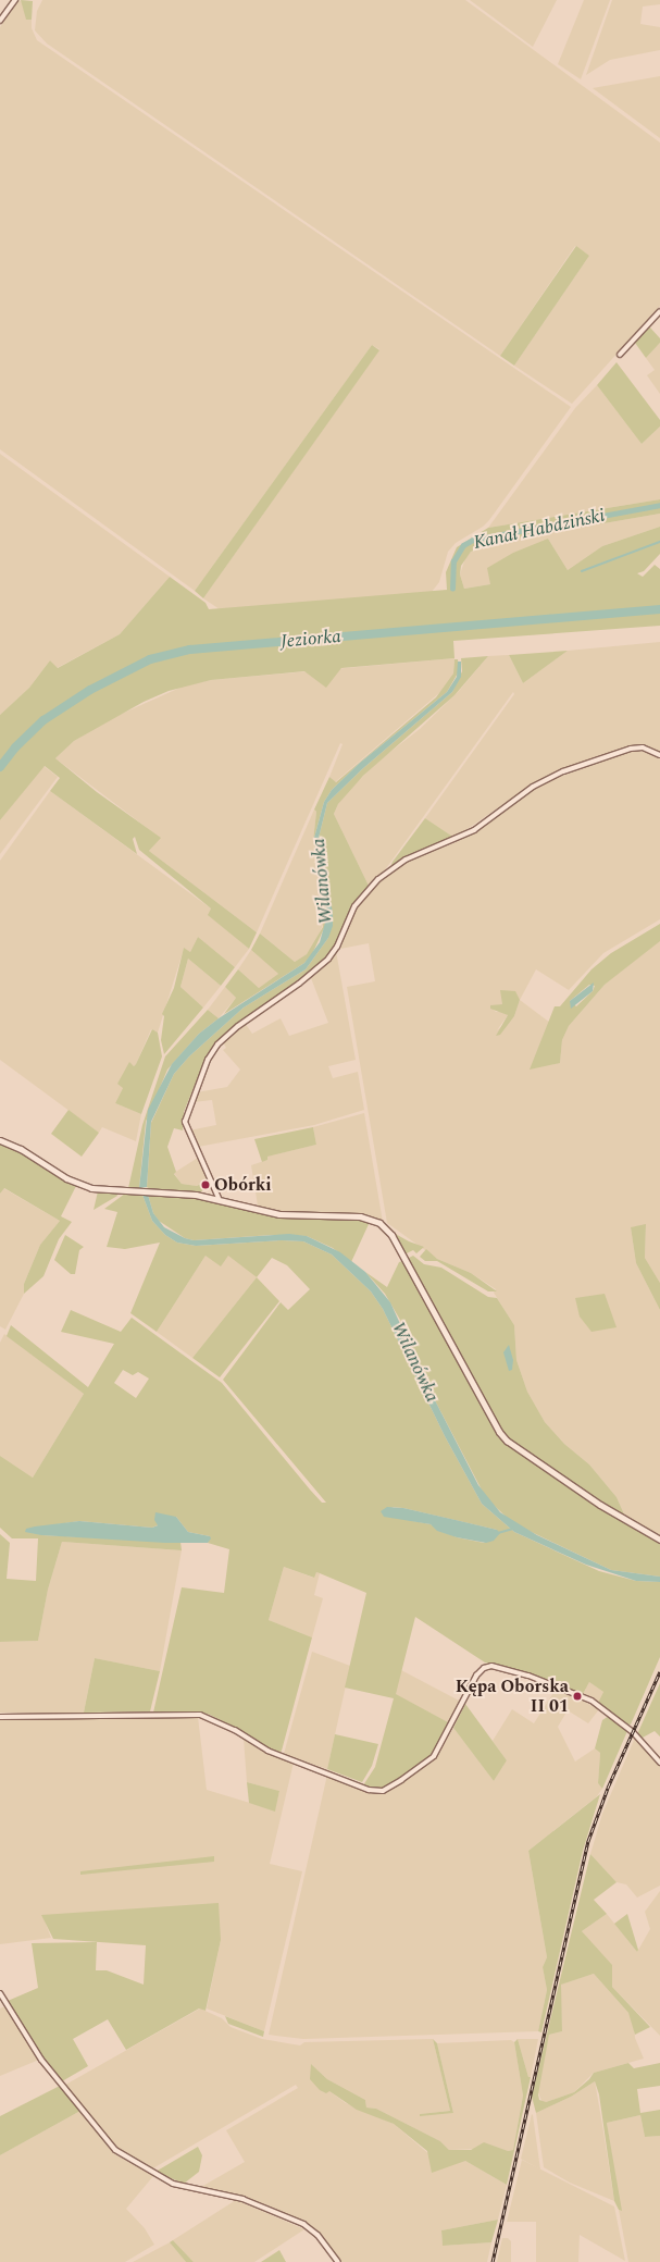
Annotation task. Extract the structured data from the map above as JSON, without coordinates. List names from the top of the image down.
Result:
{
  "water": ["Kanał Habdziński", "Jeziorka", "Wilanówka"],
  "places": ["Obórki", "Kępa Oborska II 01"]
}
